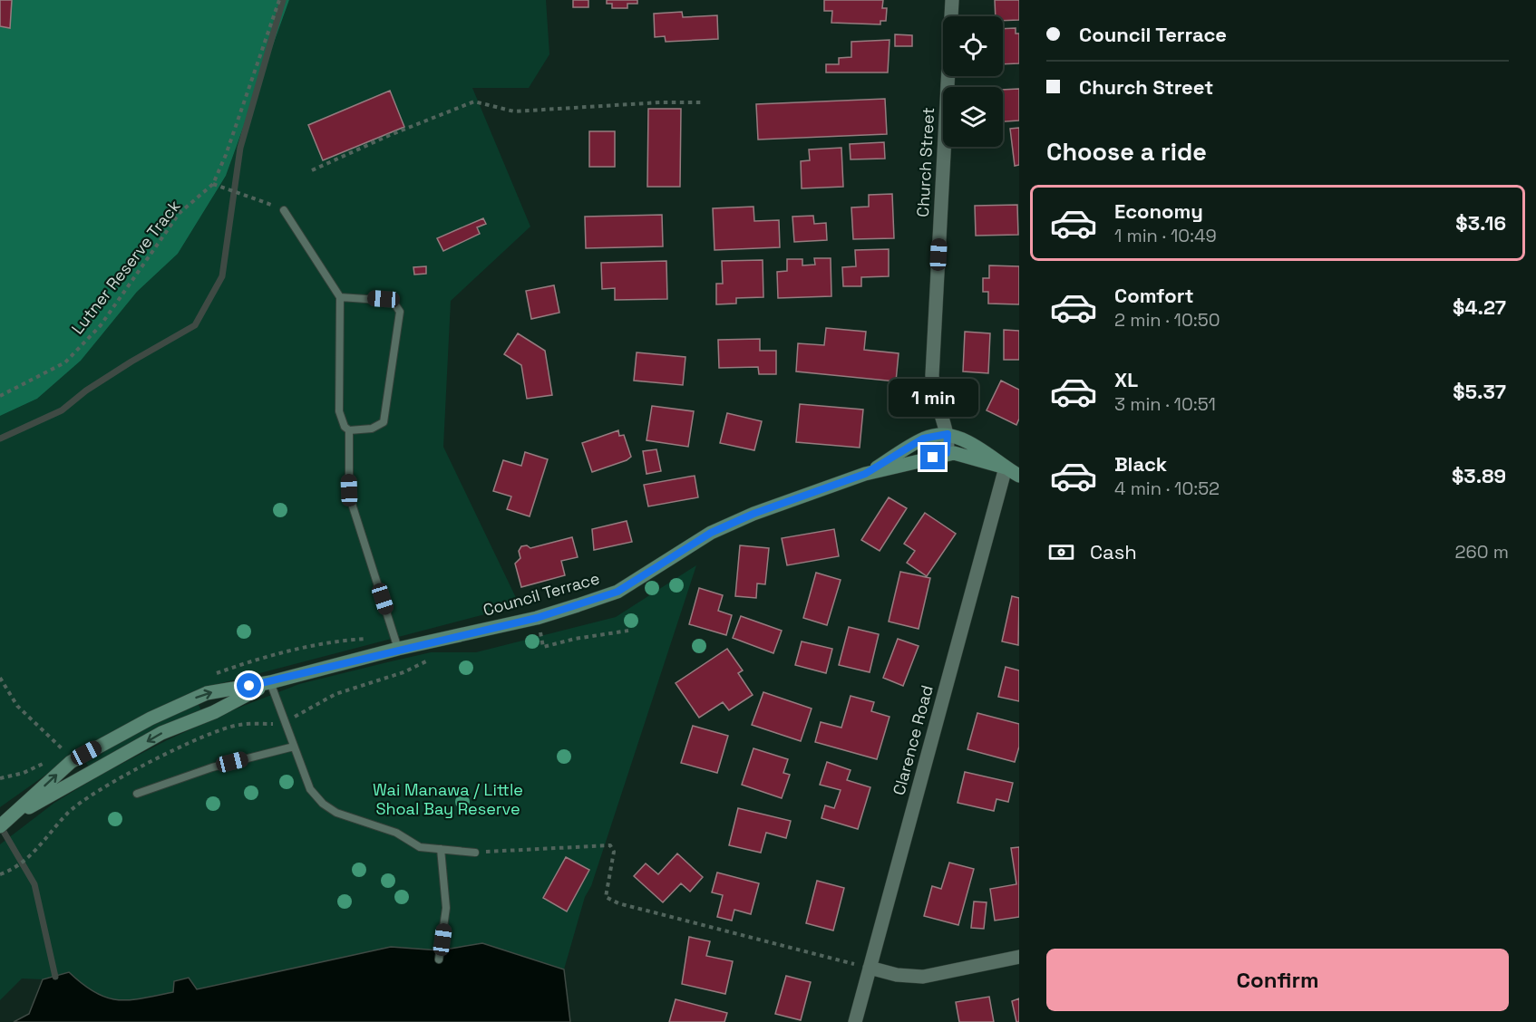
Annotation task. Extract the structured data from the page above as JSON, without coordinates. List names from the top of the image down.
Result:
{
  "streets": {
    "street": ["Church Street", "Council Terrace", "Clarence Road"],
    "path": ["Lutner Reserve Track"]
  },
  "crossings": [
    ["Church Street", "Council Terrace"]
  ],
  "parks": ["Wai Manawa / Little Shoal Bay Reserve"],
  "page": {
    "banner": ["Council Terrace", "Church Street"],
    "heading": "Choose a ride",
    "list": [
      {
        "name": "Economy",
        "note": "1 min · 10:49",
        "value": "$3.16"
      },
      {
        "name": "Comfort",
        "note": "2 min · 10:50",
        "value": "$4.27"
      },
      {
        "name": "XL",
        "note": "3 min · 10:51",
        "value": "$5.37"
      },
      {
        "name": "Black",
        "note": "4 min · 10:52",
        "value": "$3.89"
      }
    ],
    "bubble": "1 min",
    "pay": ["Cash", "260 m"],
    "buttons": "Confirm"
  }
}
